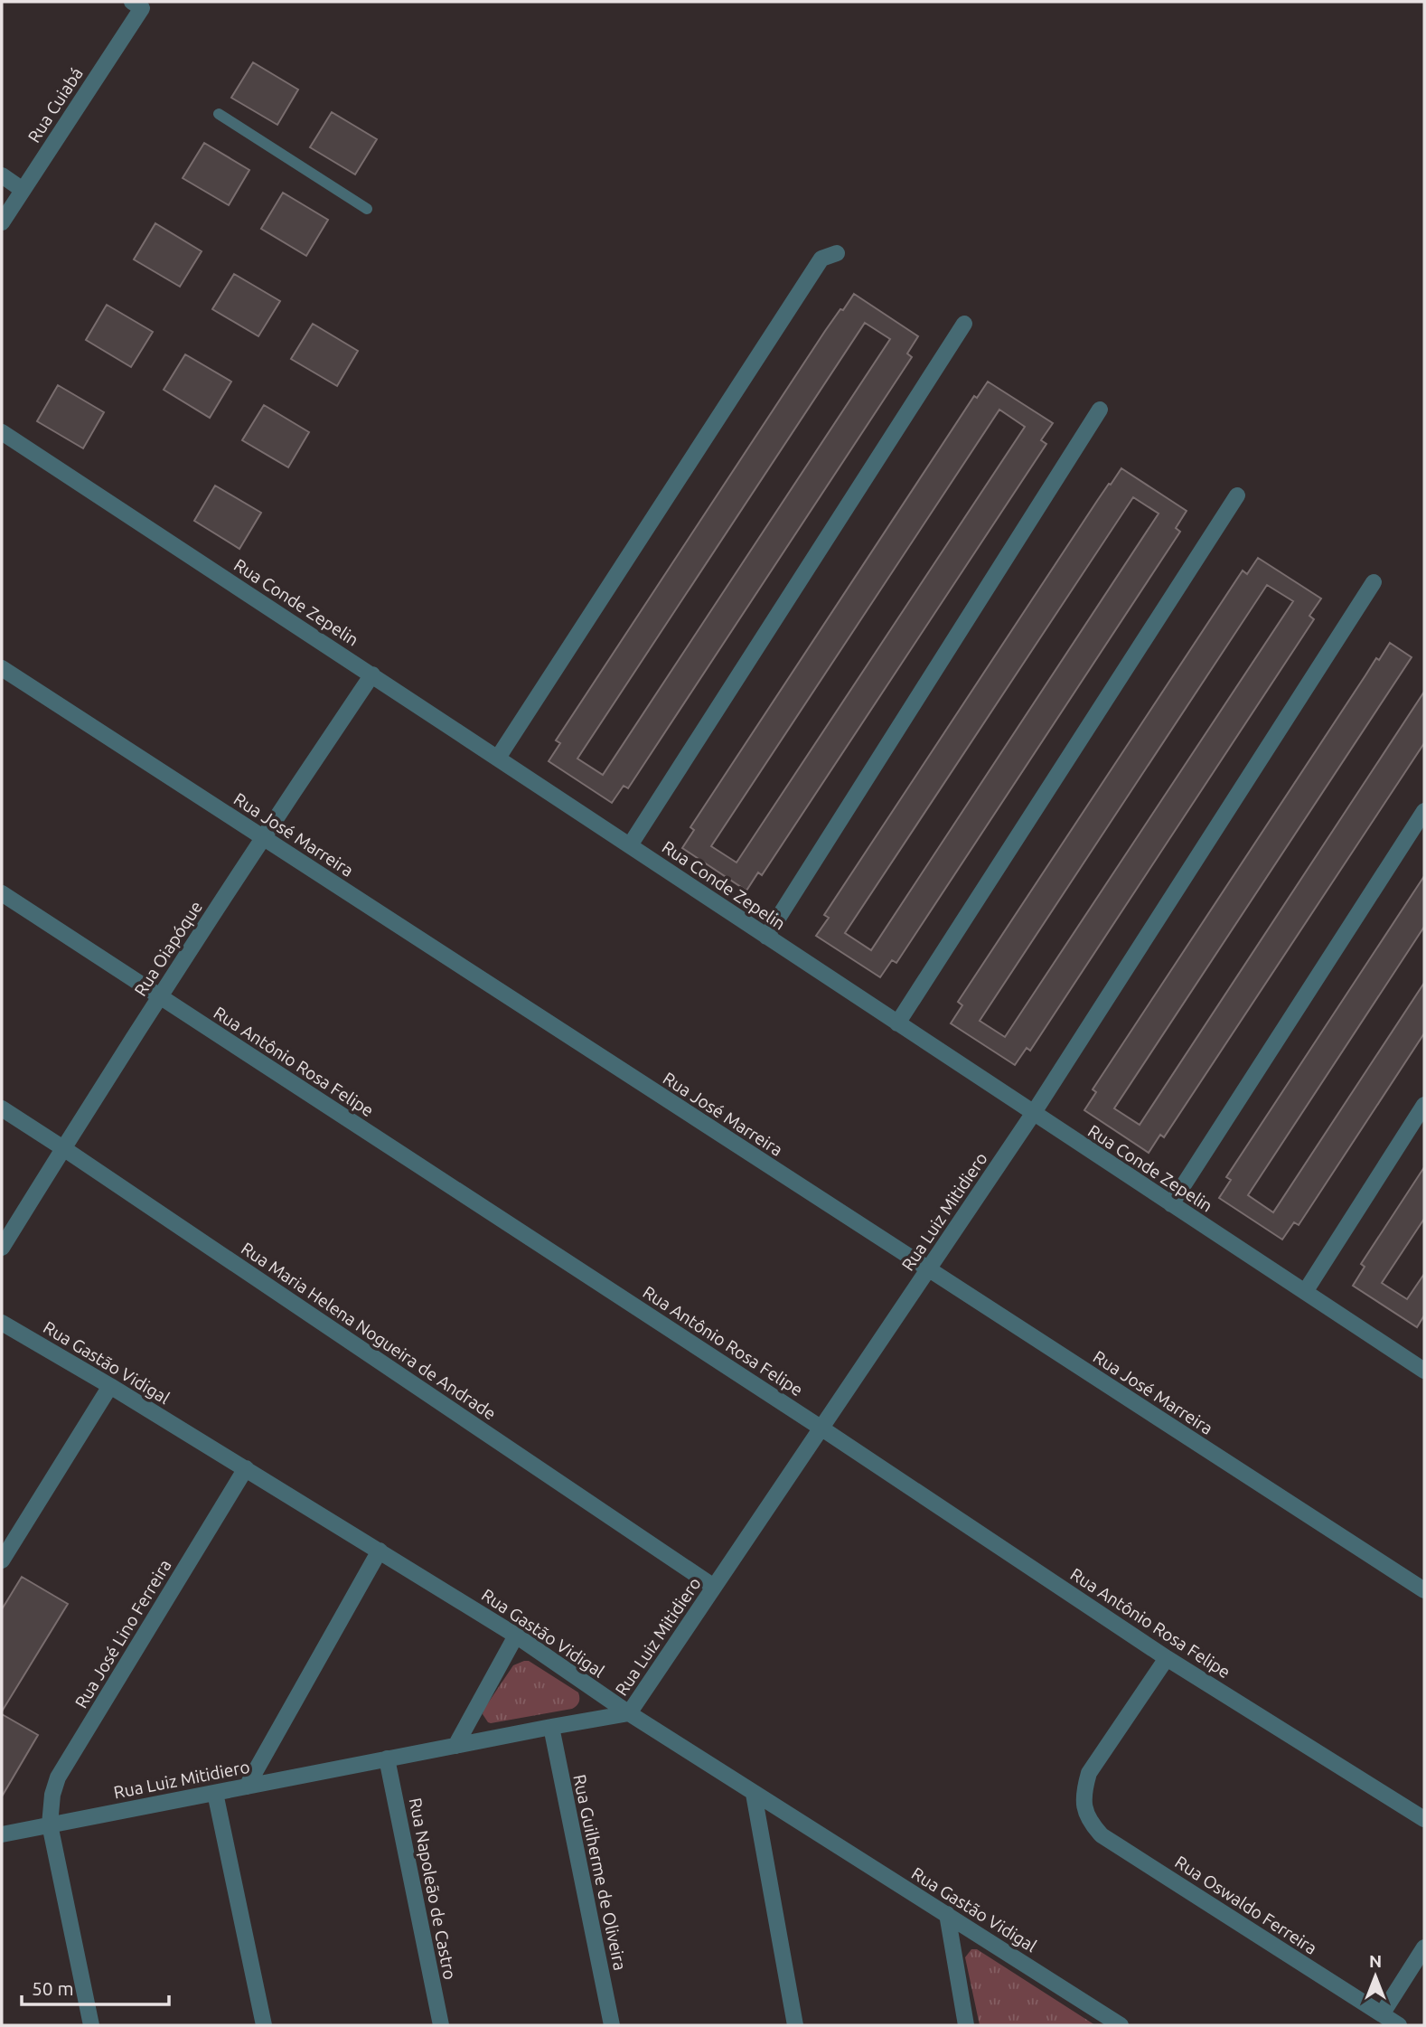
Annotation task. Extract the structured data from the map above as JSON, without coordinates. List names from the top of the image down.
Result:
{
  "streets": {
    "street": [
      "Rua Cuiabá",
      "Rua Conde Zepelin",
      "Rua José Marreira",
      "Rua Oiapóque",
      "Rua Antônio Rosa Felipe",
      "Rua Luiz Mitidiero",
      "Rua Maria Helena Nogueira de Andrade",
      "Rua Gastão Vidigal",
      "Rua José Lino Ferreira",
      "Rua Guilherme de Oliveira",
      "Rua Napoleão de Castro",
      "Rua Oswaldo Ferreira"
    ]
  },
  "crossings": [
    ["Rua Conde Zepelin", "Rua Oiapóque"],
    ["Rua Conde Zepelin", "Rua Luiz Mitidiero"],
    ["Rua José Marreira", "Rua Oiapóque"],
    ["Rua José Marreira", "Rua Luiz Mitidiero"],
    ["Rua Oiapóque", "Rua Antônio Rosa Felipe"],
    ["Rua Oiapóque", "Rua Maria Helena Nogueira de Andrade"],
    ["Rua Antônio Rosa Felipe", "Rua Luiz Mitidiero"],
    ["Rua Antônio Rosa Felipe", "Rua Oswaldo Ferreira"],
    ["Rua Luiz Mitidiero", "Rua Maria Helena Nogueira de Andrade"],
    ["Rua Luiz Mitidiero", "Rua Gastão Vidigal"],
    ["Rua Luiz Mitidiero", "Rua José Lino Ferreira"],
    ["Rua Luiz Mitidiero", "Rua Guilherme de Oliveira"],
    ["Rua Luiz Mitidiero", "Rua Napoleão de Castro"],
    ["Rua Gastão Vidigal", "Rua José Lino Ferreira"]
  ],
  "scale_bar": "50 m",
  "north": "top"
}
